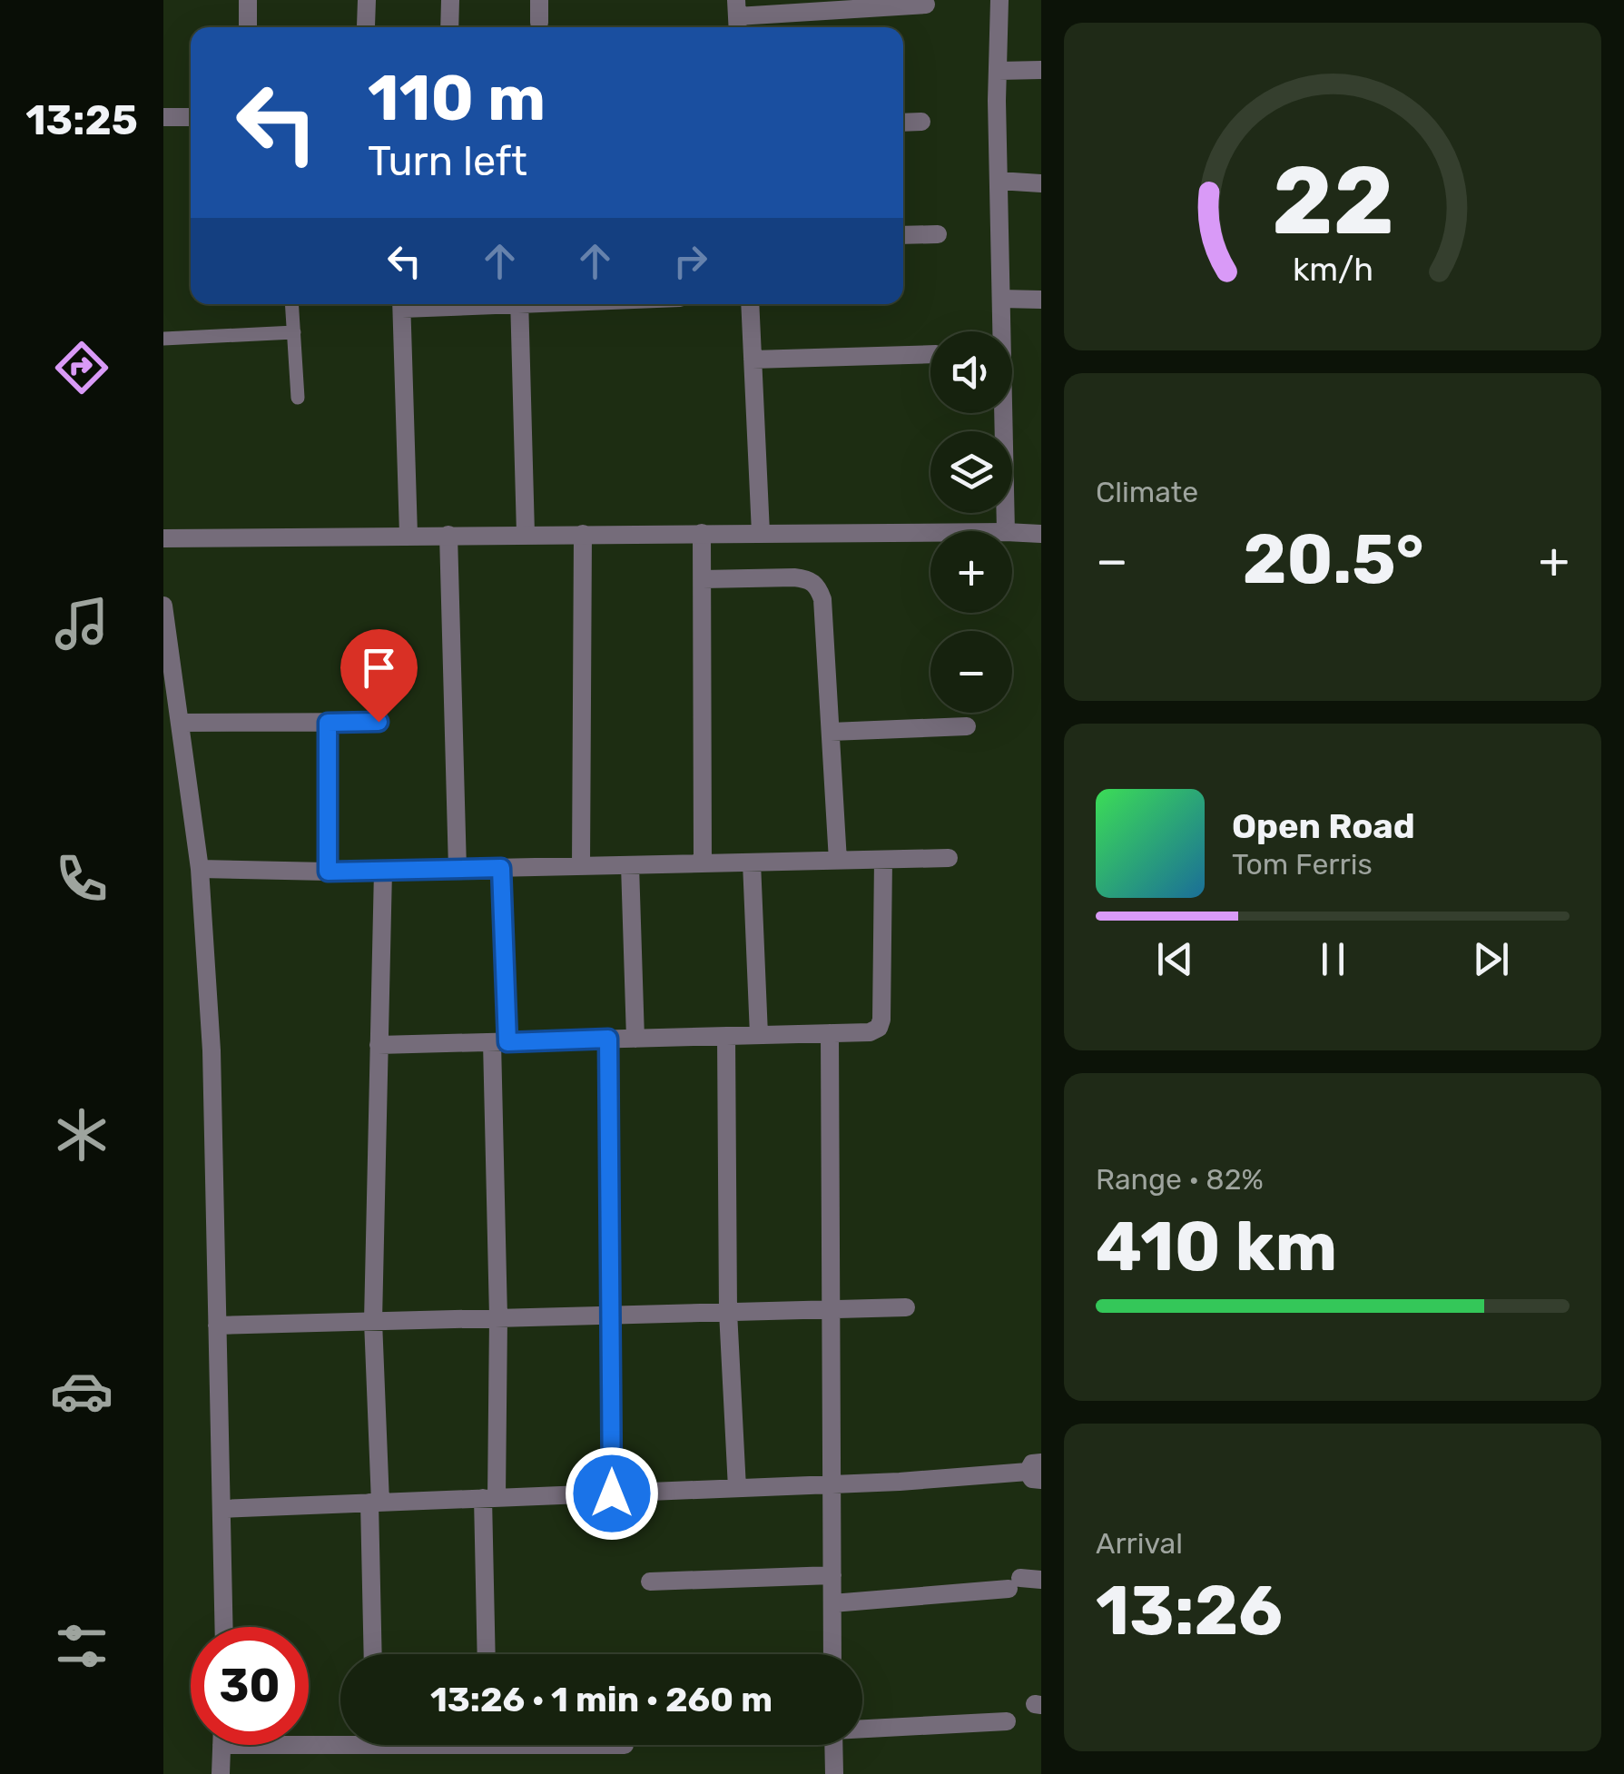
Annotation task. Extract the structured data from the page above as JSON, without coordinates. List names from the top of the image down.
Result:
{
  "page": {
    "tabs": "13:25",
    "turn": ["110 m", "Turn left"],
    "map_buttons": ["+", "−"],
    "tile": [
      "Climate",
      ["Range · 82%", "410 km"],
      ["Arrival", "13:26"]
    ],
    "heat": ["−", "20.5°", "+"],
    "song": ["Open Road", "Tom Ferris"],
    "limit": "30",
    "trip": "13:26 · 1 min · 260 m",
    "gauge": ["22", "km/h"]
  }
}
